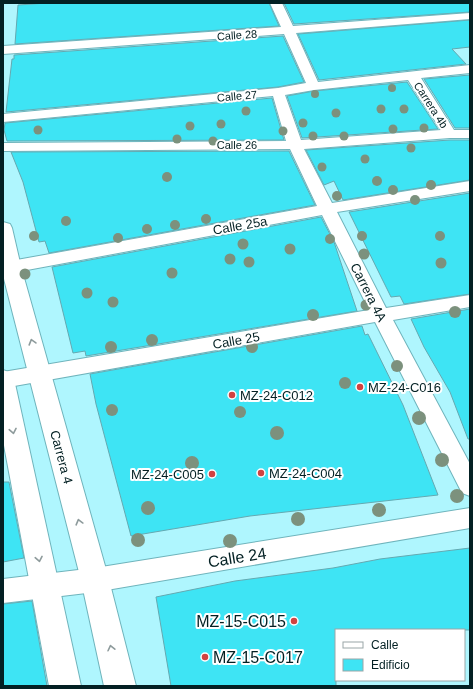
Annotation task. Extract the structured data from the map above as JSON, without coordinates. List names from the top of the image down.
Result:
{
  "streets": {
    "main road": ["Carrera 4"],
    "street": [
      "Calle 28",
      "Calle 27",
      "Carrera 4b",
      "Calle 26",
      "Calle 25a",
      "Carrera 4A",
      "Calle 25",
      "Calle 24"
    ]
  },
  "crossings": [
    ["Calle 27", "Carrera 4b"],
    ["Calle 27", "Carrera 4A"],
    ["Carrera 4b", "Calle 26"],
    ["Calle 26", "Carrera 4A"],
    ["Calle 25a", "Carrera 4A"],
    ["Calle 25a", "Carrera 4"],
    ["Carrera 4A", "Calle 25"],
    ["Calle 25", "Carrera 4"],
    ["Carrera 4", "Calle 24"]
  ],
  "places": [
    "MZ-24-C016",
    "MZ-24-C012",
    "MZ-24-C004",
    "MZ-24-C005",
    "MZ-15-C015",
    "MZ-15-C017"
  ],
  "legend": ["Calle", "Edificio"]
}
